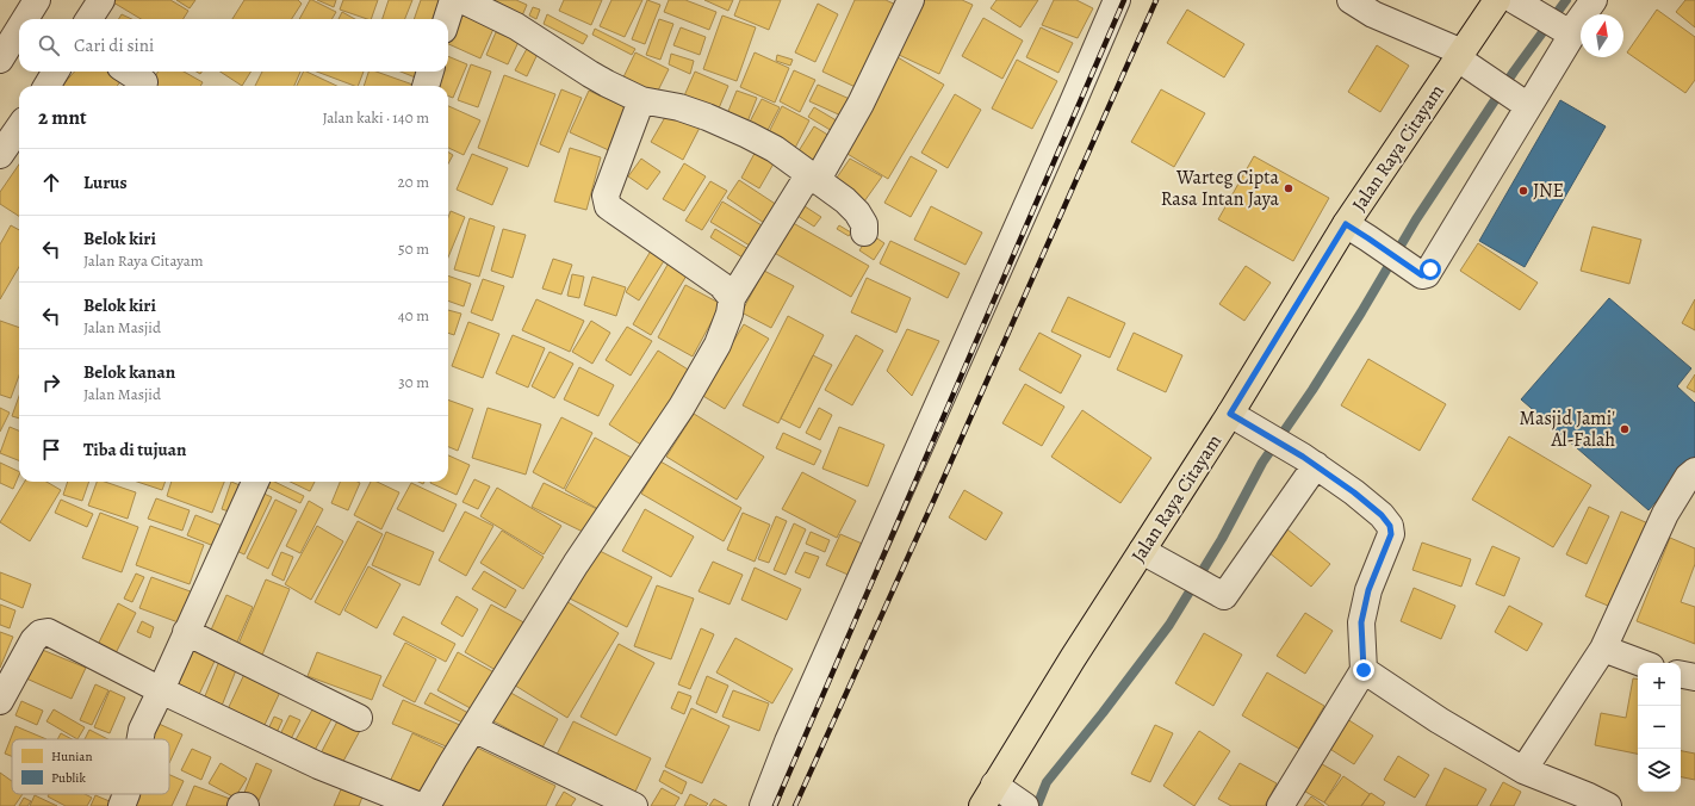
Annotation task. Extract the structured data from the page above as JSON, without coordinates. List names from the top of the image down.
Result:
{
  "streets": {
    "main road": ["Jalan Raya Citayam"]
  },
  "places": ["Warteg Cipta Rasa Intan Jaya", "JNE", "Masjid Jami' Al-Falah"],
  "legend": ["Hunian", "Publik"],
  "north": "top",
  "page": {
    "search": "Cari di sini",
    "heading": ["2 mnt", "Jalan kaki · 140 m"],
    "list": [
      ["Lurus", "20 m"],
      ["Belok kiri", "Jalan Raya Citayam", "50 m"],
      ["Belok kiri", "Jalan Masjid", "40 m"],
      ["Belok kanan", "Jalan Masjid", "30 m"],
      "Tiba di tujuan"
    ],
    "map_buttons": ["+", "−"]
  }
}
